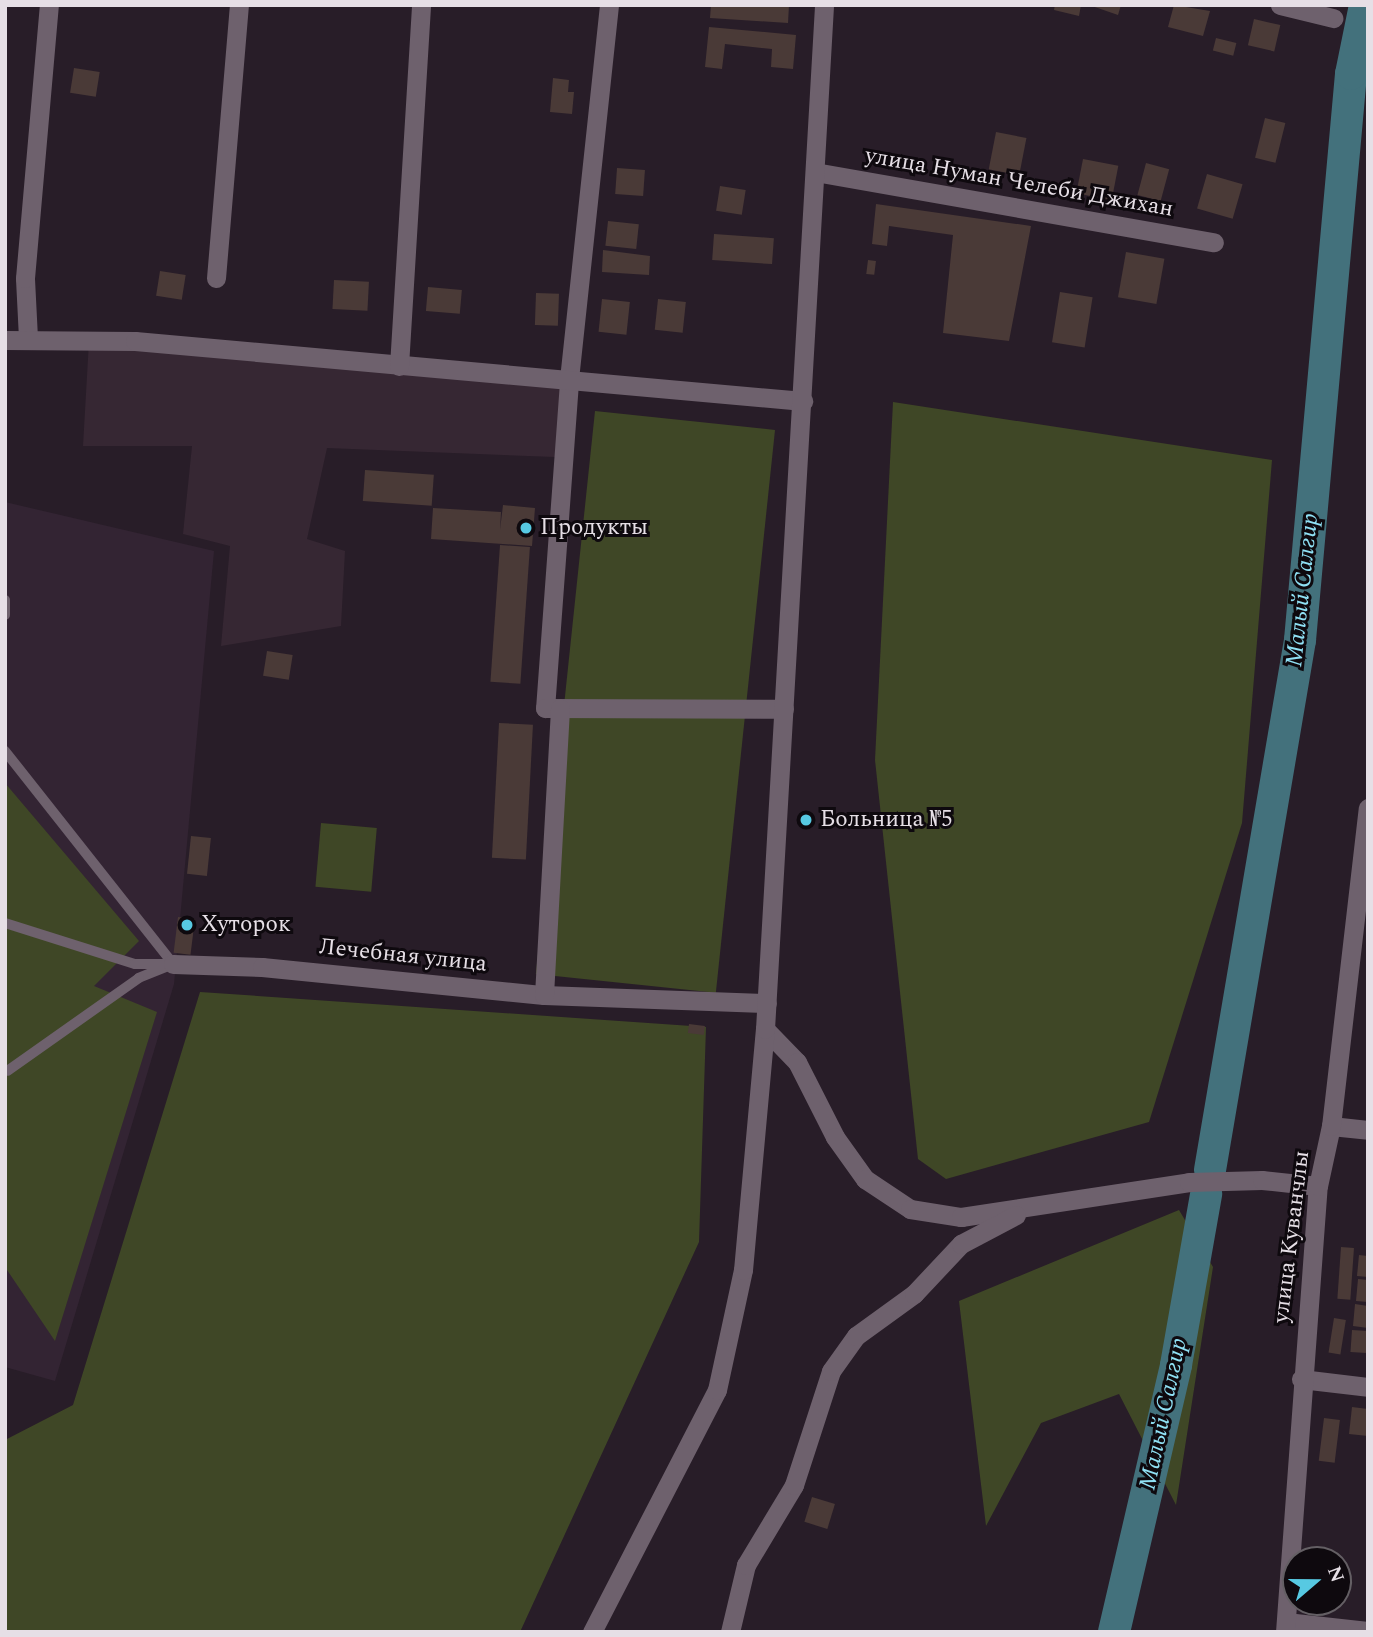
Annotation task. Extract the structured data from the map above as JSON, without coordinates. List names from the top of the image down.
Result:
{
  "streets": {
    "street": ["улица Нуман Челеби Джихан", "Лечебная улица", "улица Куванчлы"]
  },
  "water": ["Малый Салгир"],
  "places": ["Продукты", "Больница №5", "Хуторок"],
  "north": "right"
}
